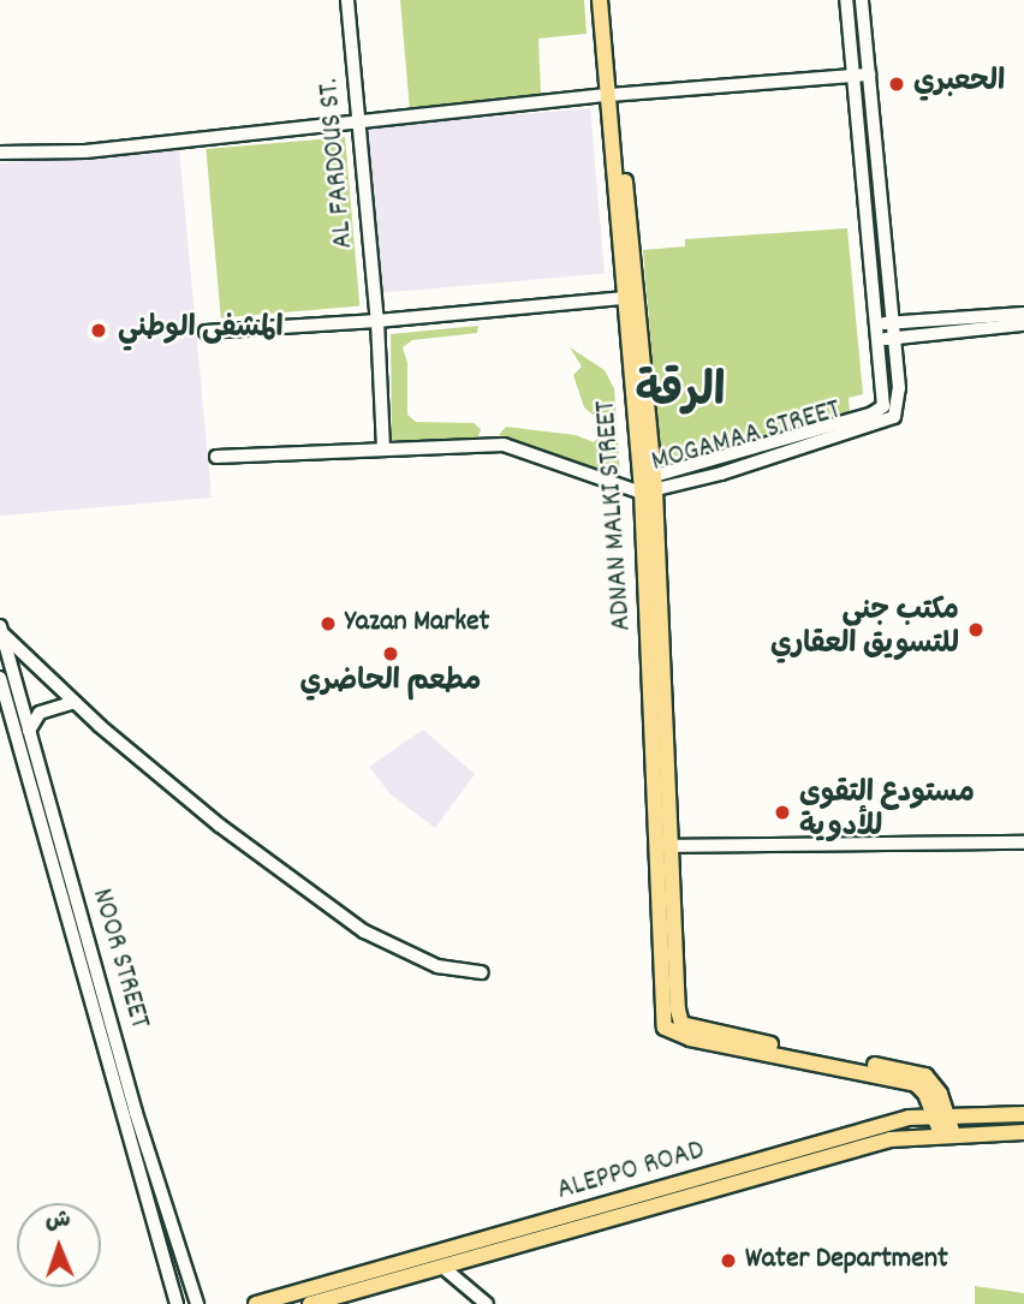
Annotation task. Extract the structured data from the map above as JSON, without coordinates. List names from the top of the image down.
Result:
{
  "streets": {
    "main road": [
      "AL FARDOUS ST.",
      "MOGAMAA STREET",
      "ADNAN MALKI STREET",
      "NOOR STREET",
      "ALEPPO ROAD"
    ]
  },
  "crossings": [
    ["AL FARDOUS ST.", "MOGAMAA STREET"],
    ["MOGAMAA STREET", "ADNAN MALKI STREET"],
    ["ADNAN MALKI STREET", "ALEPPO ROAD"]
  ],
  "districts": ["الرقة"],
  "places": [
    "الحعبري",
    "المشفى الوطني",
    "Yazan Market",
    "مكتب جنى للتسويق العقاري",
    "مطعم الحاضري",
    "مستودع التقوى للأدوية",
    "Water Department"
  ],
  "north": "top"
}
